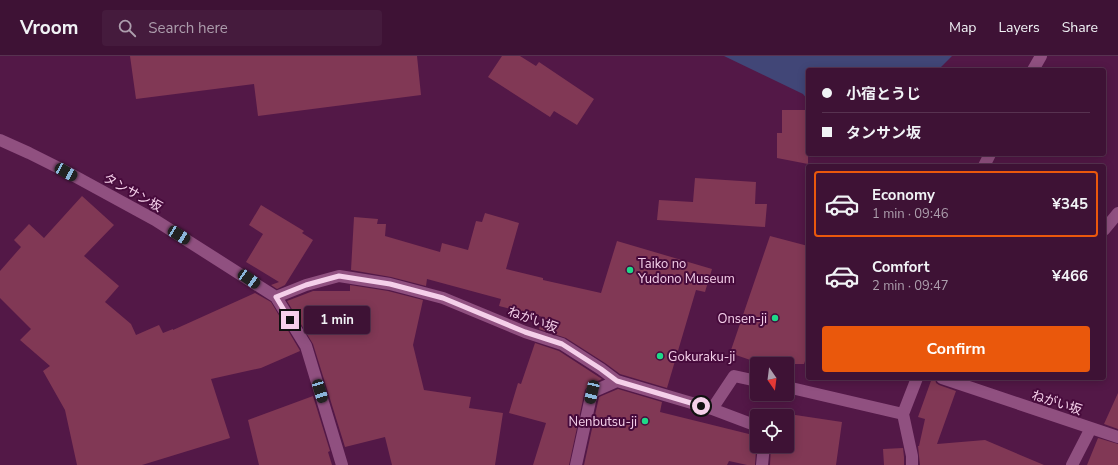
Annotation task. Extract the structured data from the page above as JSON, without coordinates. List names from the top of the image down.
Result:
{
  "streets": {
    "street": ["タンサン坂", "ねがい坂"]
  },
  "crossings": [
    ["タンサン坂", "ねがい坂"]
  ],
  "places": [
    "Taiko no Yudono Museum",
    "Onsen-ji",
    "Gokuraku-ji",
    "Nenbutsu-ji"
  ],
  "north": "bottom",
  "page": {
    "header": "Vroom",
    "search": "Search here",
    "nav": ["Map", "Layers", "Share"],
    "banner": ["小宿とうじ", "タンサン坂"],
    "list": [
      {
        "name": "Economy",
        "note": "1 min · 09:46",
        "value": "¥345"
      },
      {
        "name": "Comfort",
        "note": "2 min · 09:47",
        "value": "¥466"
      }
    ],
    "bubble": "1 min",
    "buttons": "Confirm"
  }
}
